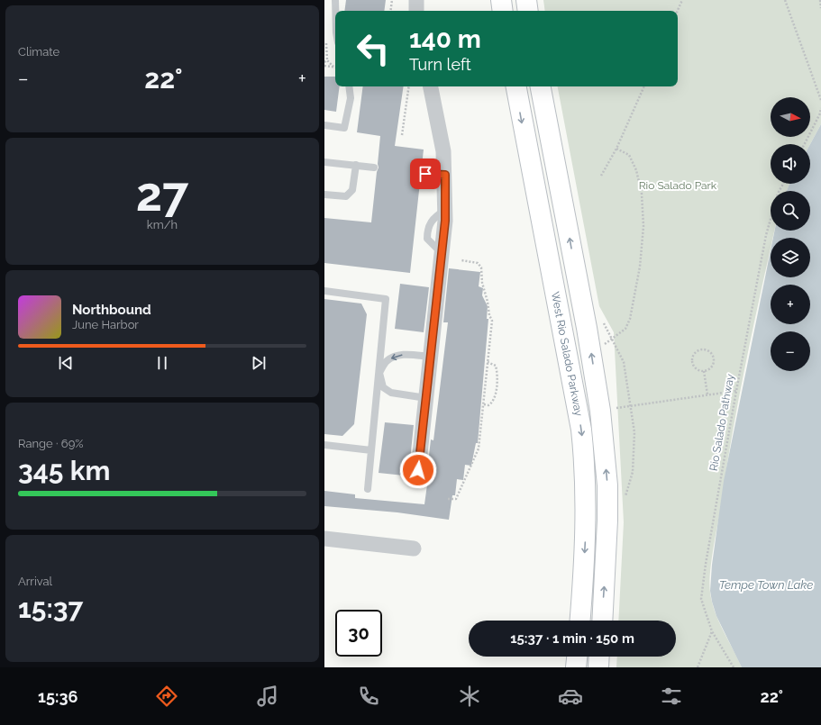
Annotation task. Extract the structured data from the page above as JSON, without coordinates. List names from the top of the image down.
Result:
{
  "streets": {
    "main road": ["West Rio Salado Parkway"],
    "path": ["Rio Salado Pathway"]
  },
  "water": ["Tempe Town Lake"],
  "parks": ["Rio Salado Park"],
  "north": "right",
  "page": {
    "tile": [
      "Climate",
      ["27", "km/h"],
      ["Range · 69%", "345 km"],
      ["Arrival", "15:37"]
    ],
    "turn": ["140 m", "Turn left"],
    "heat": ["−", "22°", "+"],
    "map_buttons": ["+", "−"],
    "song": ["Northbound", "June Harbor"],
    "limit": "30",
    "trip": "15:37 · 1 min · 150 m",
    "tabs": ["15:36", "22°"]
  }
}
